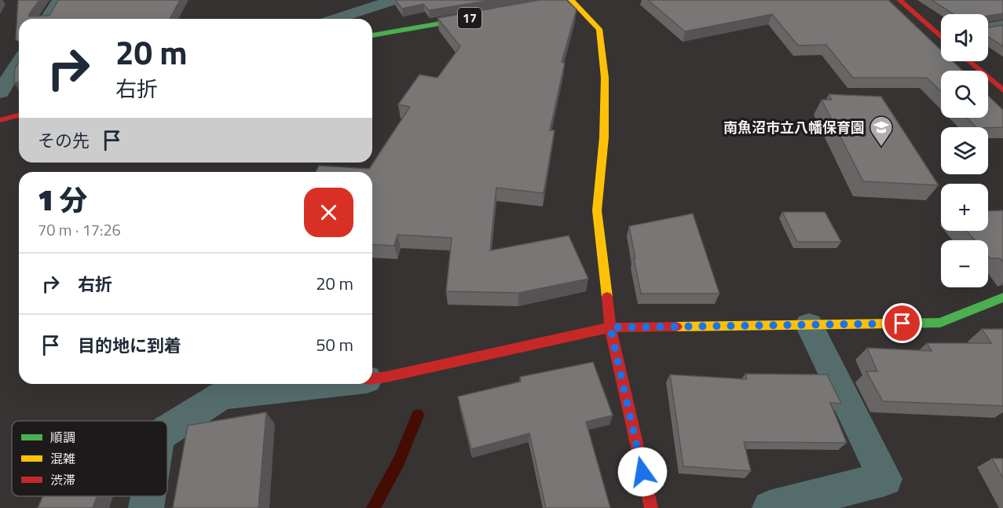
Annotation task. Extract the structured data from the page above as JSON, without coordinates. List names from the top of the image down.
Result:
{
  "streets": {
    "main road": ["17"]
  },
  "places": {
    "school or university": ["南魚沼市立八幡保育園"]
  },
  "legend": ["順調", "混雑", "渋滞"],
  "page": {
    "map_buttons": ["+", "−"],
    "turn": ["20 m", "右折"],
    "then": "その先",
    "heading": ["1 分", "70 m · 17:26"],
    "list": [
      {
        "name": "右折",
        "value": "20 m"
      },
      {
        "name": "目的地に到着",
        "value": "50 m"
      }
    ]
  }
}
